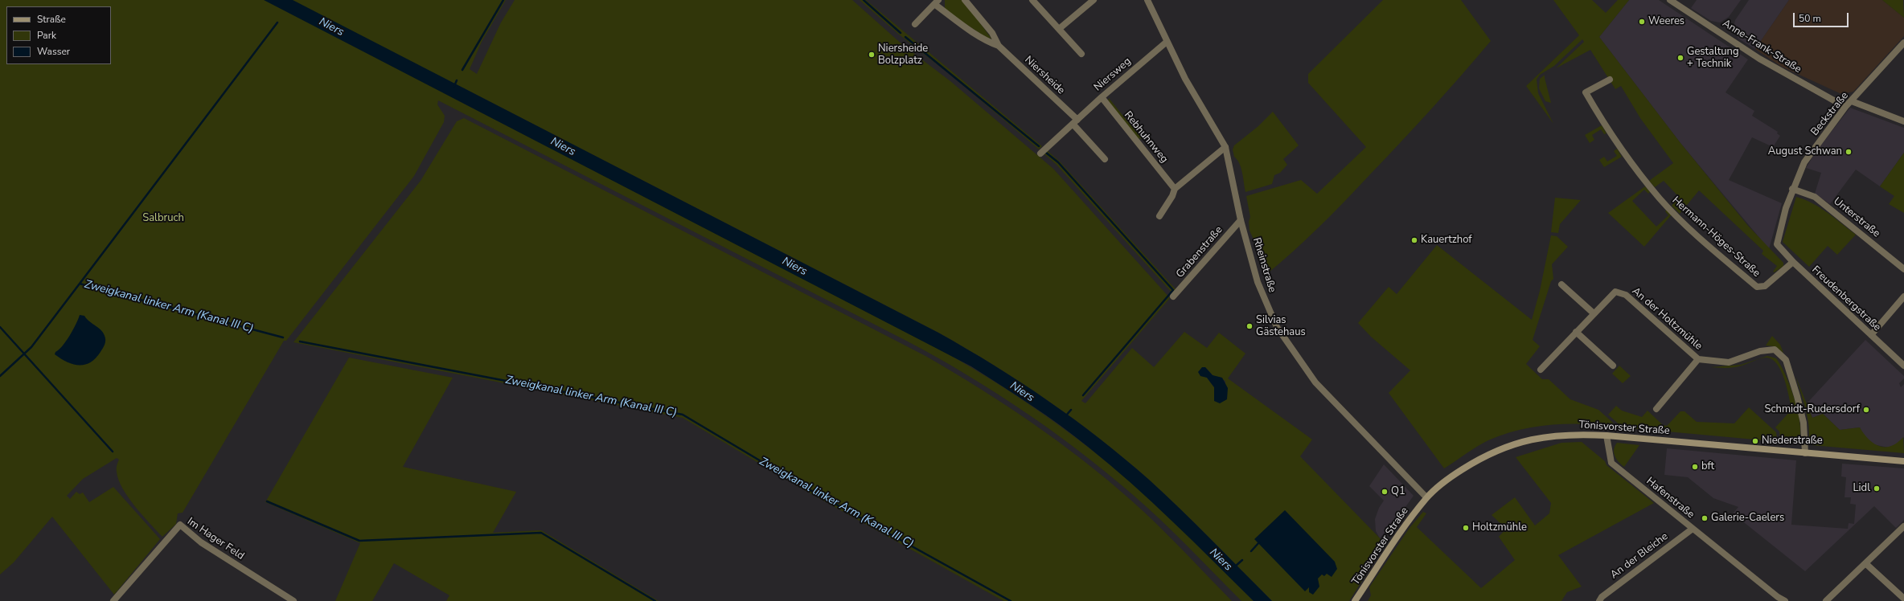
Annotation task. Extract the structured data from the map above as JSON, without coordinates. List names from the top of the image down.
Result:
{
  "streets": {
    "main road": ["Tönisvorster Straße"],
    "street": [
      "Anne-Frank-Straße",
      "Niersweg",
      "Niersheide",
      "Beckstraße",
      "Rebhuhnweg",
      "Unterstraße",
      "Hermann-Höges-Straße",
      "Grabenstraße",
      "Rheinstraße",
      "Freudenbergstraße",
      "An der Holtzmühle",
      "Hafenstraße",
      "Im Hager Feld",
      "An der Bleiche"
    ]
  },
  "crossings": [
    ["Anne-Frank-Straße", "Beckstraße"],
    ["Niersweg", "Niersheide"],
    ["Niersweg", "Rebhuhnweg"],
    ["Niersweg", "Rheinstraße"],
    ["Beckstraße", "Unterstraße"],
    ["Beckstraße", "Freudenbergstraße"],
    ["Hermann-Höges-Straße", "Freudenbergstraße"],
    ["Grabenstraße", "Rheinstraße"],
    ["Rheinstraße", "Tönisvorster Straße"],
    ["An der Holtzmühle", "Tönisvorster Straße"],
    ["Tönisvorster Straße", "Hafenstraße"],
    ["Hafenstraße", "An der Bleiche"]
  ],
  "water": ["Niers", "Zweigkanal linker Arm (Kanal III C)"],
  "parks": ["Salbruch"],
  "places": [
    "Weeres",
    "Niersheide Bolzplatz",
    "Gestaltung + Technik",
    "August Schwan",
    "Kauertzhof",
    "Silvias Gästehaus",
    "Schmidt-Rudersdorf",
    "Niederstraße",
    "bft",
    "Lidl",
    "Q1",
    "Galerie-Caelers",
    "Holtzmühle"
  ],
  "legend": ["Straße", "Park", "Wasser"],
  "scale_bar": "50 m"
}
